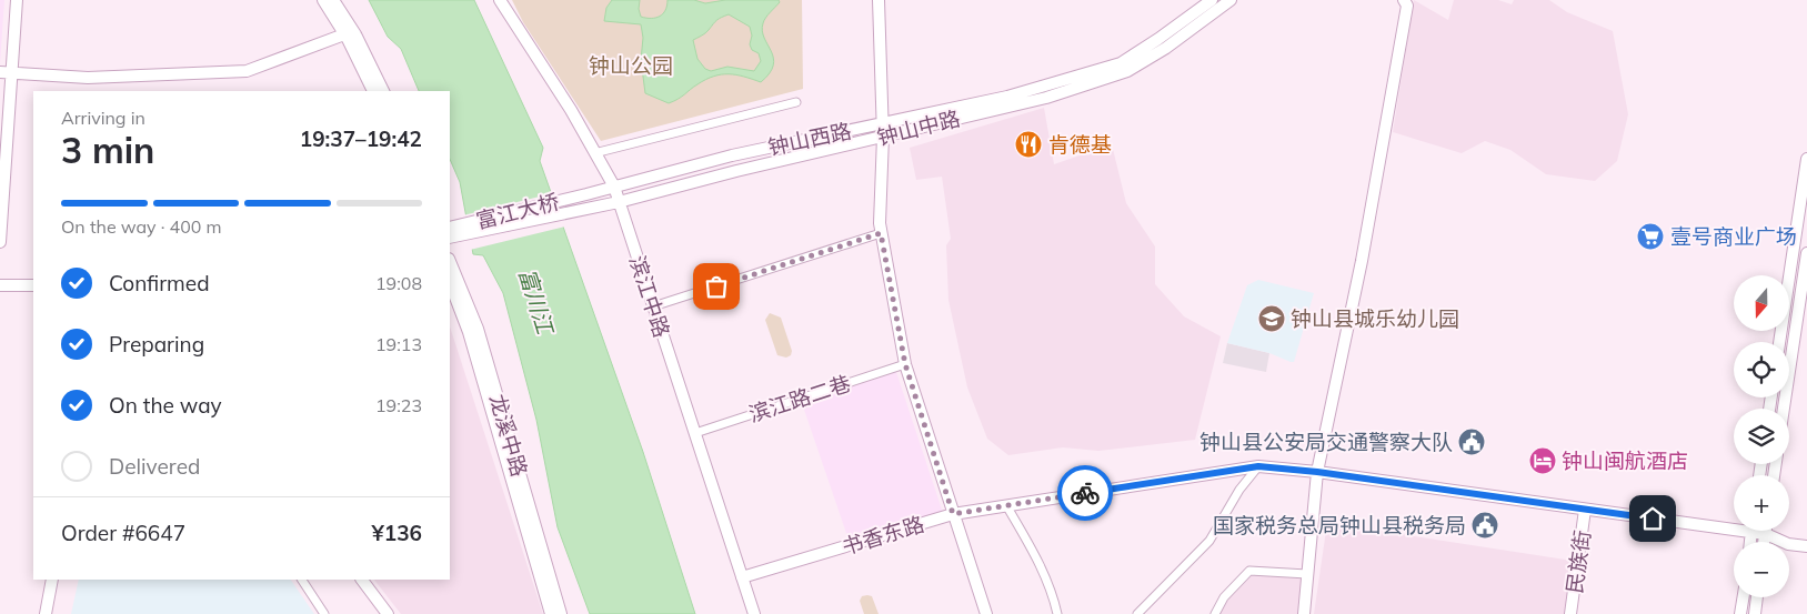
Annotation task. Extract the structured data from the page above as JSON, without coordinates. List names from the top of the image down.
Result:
{
  "streets": {
    "street": [
      "钟山中路",
      "钟山西路",
      "富江大桥",
      "滨江中路",
      "滨江路二巷",
      "龙溪中路",
      "书香东路",
      "民族街"
    ]
  },
  "crossings": [
    ["钟山中路", "钟山西路"],
    ["钟山中路", "富江大桥"],
    ["钟山中路", "滨江中路"],
    ["钟山西路", "富江大桥"],
    ["钟山西路", "滨江中路"],
    ["滨江中路", "滨江路二巷"],
    ["滨江中路", "书香东路"],
    ["书香东路", "民族街"]
  ],
  "water": ["富川江"],
  "parks": ["钟山公园"],
  "places": {
    "restaurant": ["肯德基"],
    "supermarket": ["壹号商业广场"],
    "school or university": ["钟山县城乐幼儿园"],
    "public building": ["钟山县公安局交通警察大队", "国家税务总局钟山县税务局"],
    "hotel": ["钟山闽航酒店"]
  },
  "north": "bottom",
  "page": {
    "heading": ["3 min", "Arriving in", "19:37–19:42"],
    "panel": ["Order #6647", "¥136"],
    "bar": "On the way · 400 m",
    "list": [
      ["Confirmed", "19:08"],
      ["Preparing", "19:13"],
      ["On the way", "19:23"],
      "Delivered"
    ],
    "map_buttons": ["+", "−"]
  }
}
